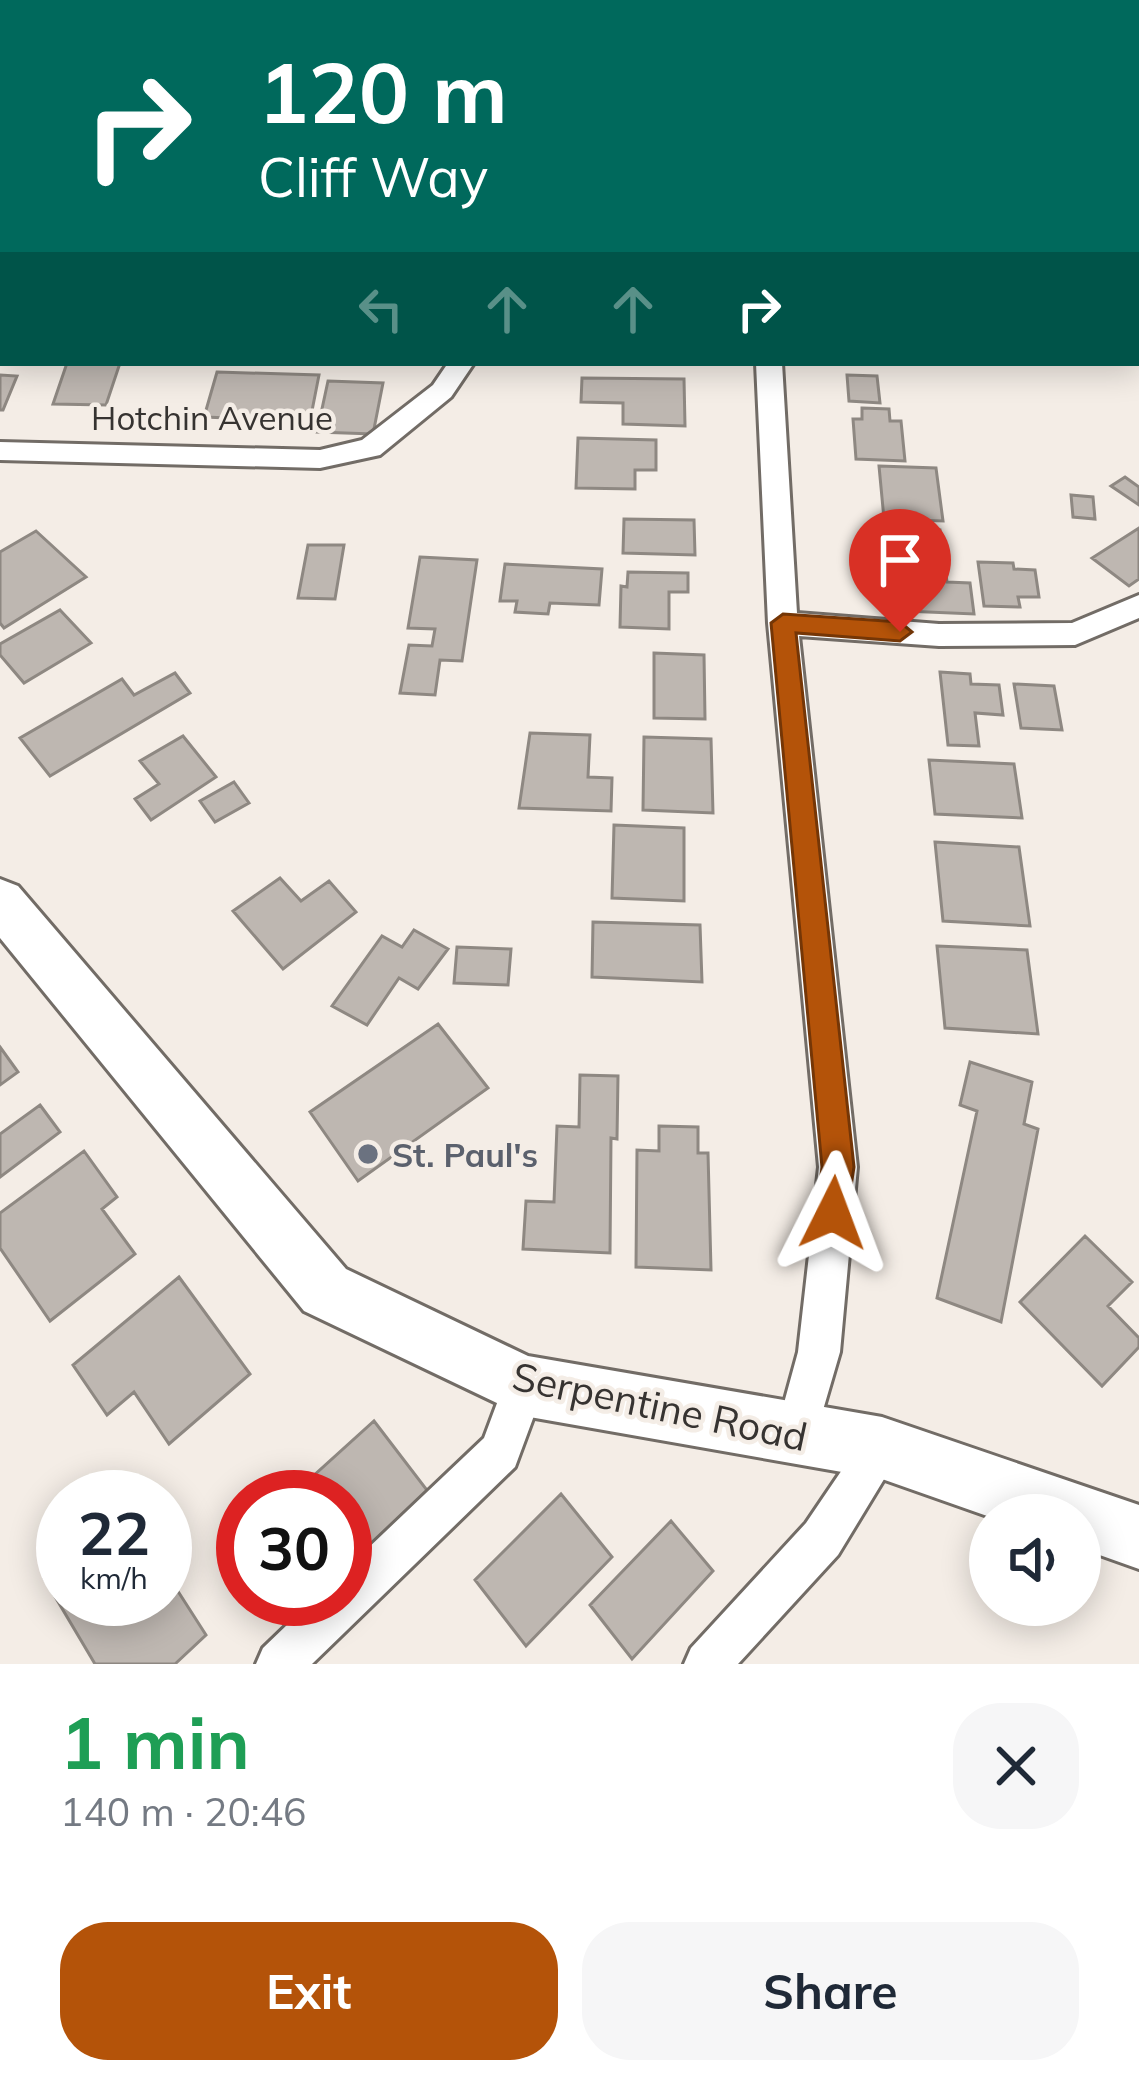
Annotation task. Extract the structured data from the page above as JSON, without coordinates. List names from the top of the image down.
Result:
{
  "streets": {
    "street": ["Hotchin Avenue", "Serpentine Road"]
  },
  "places": ["St. Paul's"],
  "page": {
    "turn": ["120 m", "Cliff Way"],
    "speed": "22 km/h",
    "limit": "30",
    "heading": ["1 min", "140 m · 20:46"],
    "buttons": ["Exit", "Share"]
  }
}
